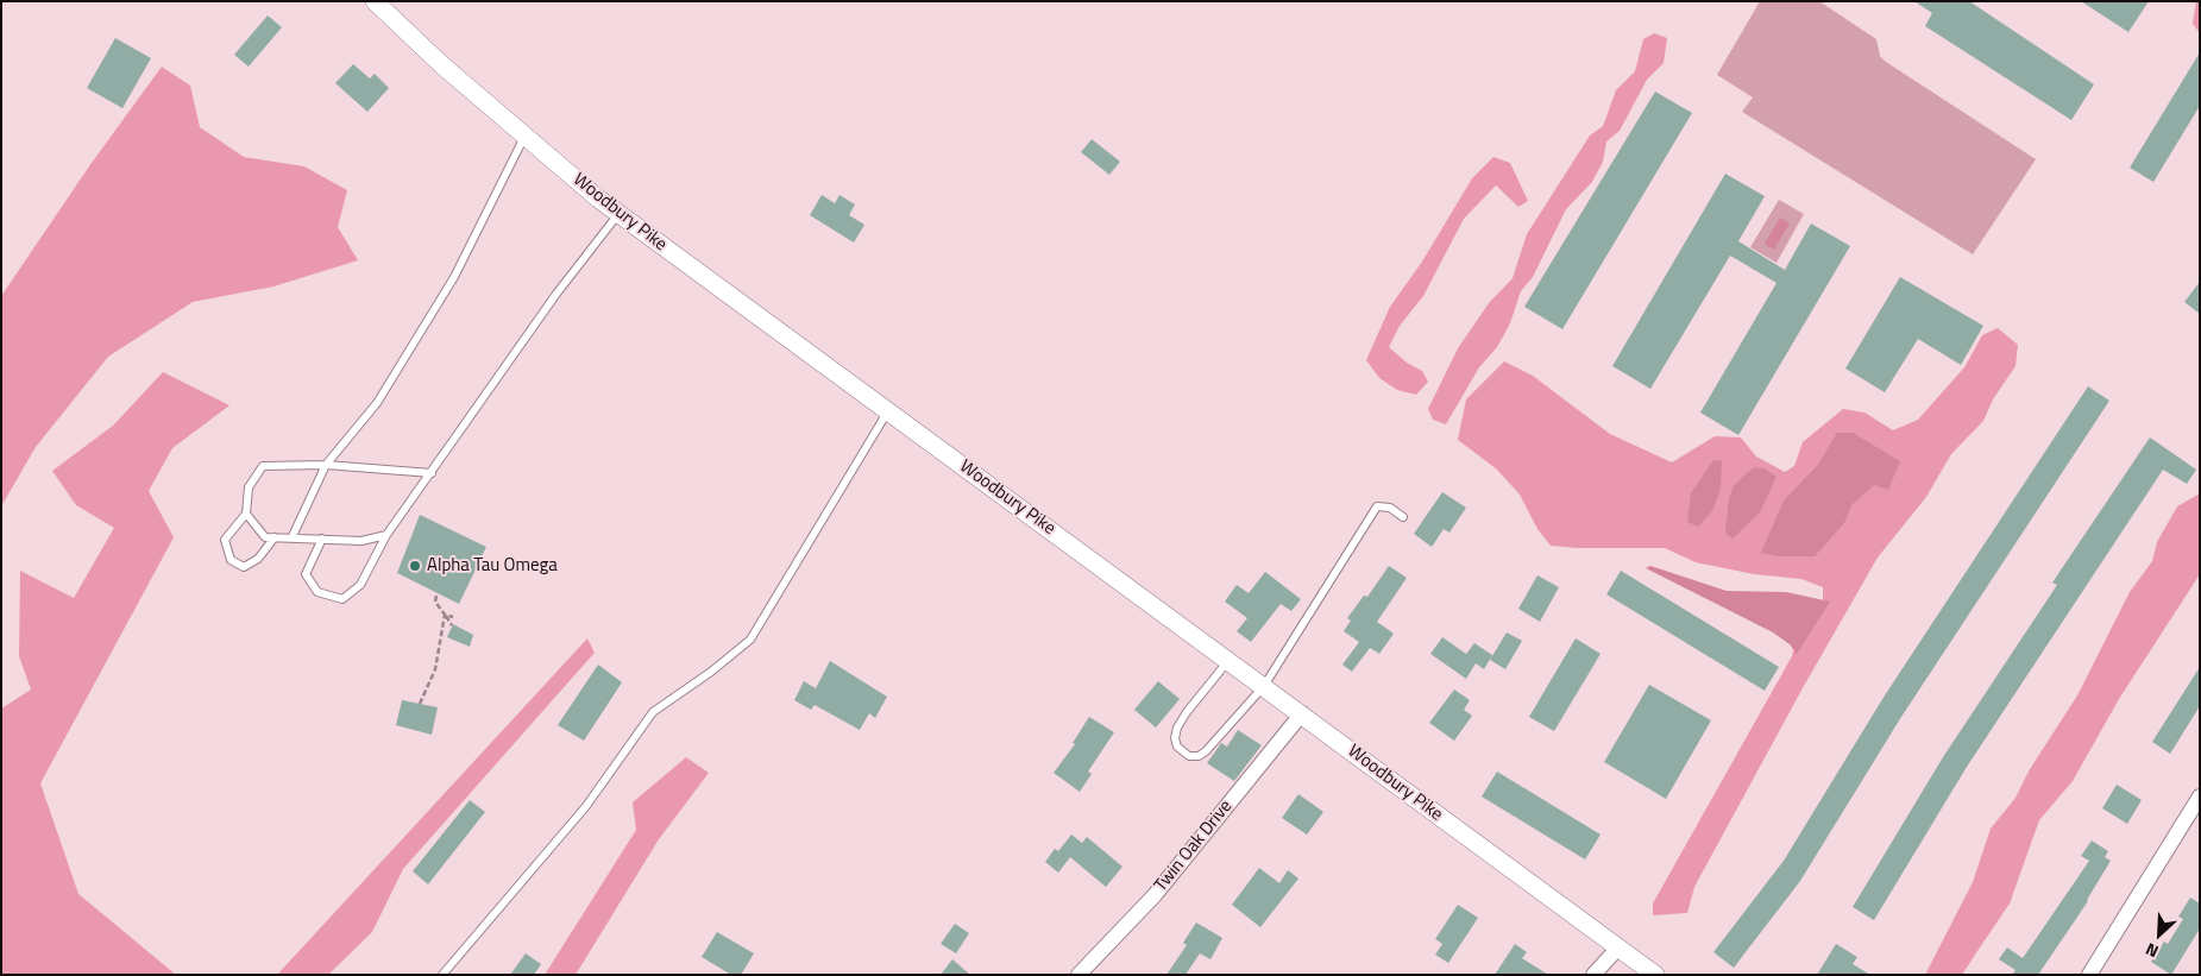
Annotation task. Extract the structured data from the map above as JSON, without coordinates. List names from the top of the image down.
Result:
{
  "streets": {
    "street": ["Woodbury Pike", "Twin Oak Drive"]
  },
  "crossings": [
    ["Woodbury Pike", "Twin Oak Drive"]
  ],
  "places": ["Alpha Tau Omega"],
  "north": "bottom left"
}
